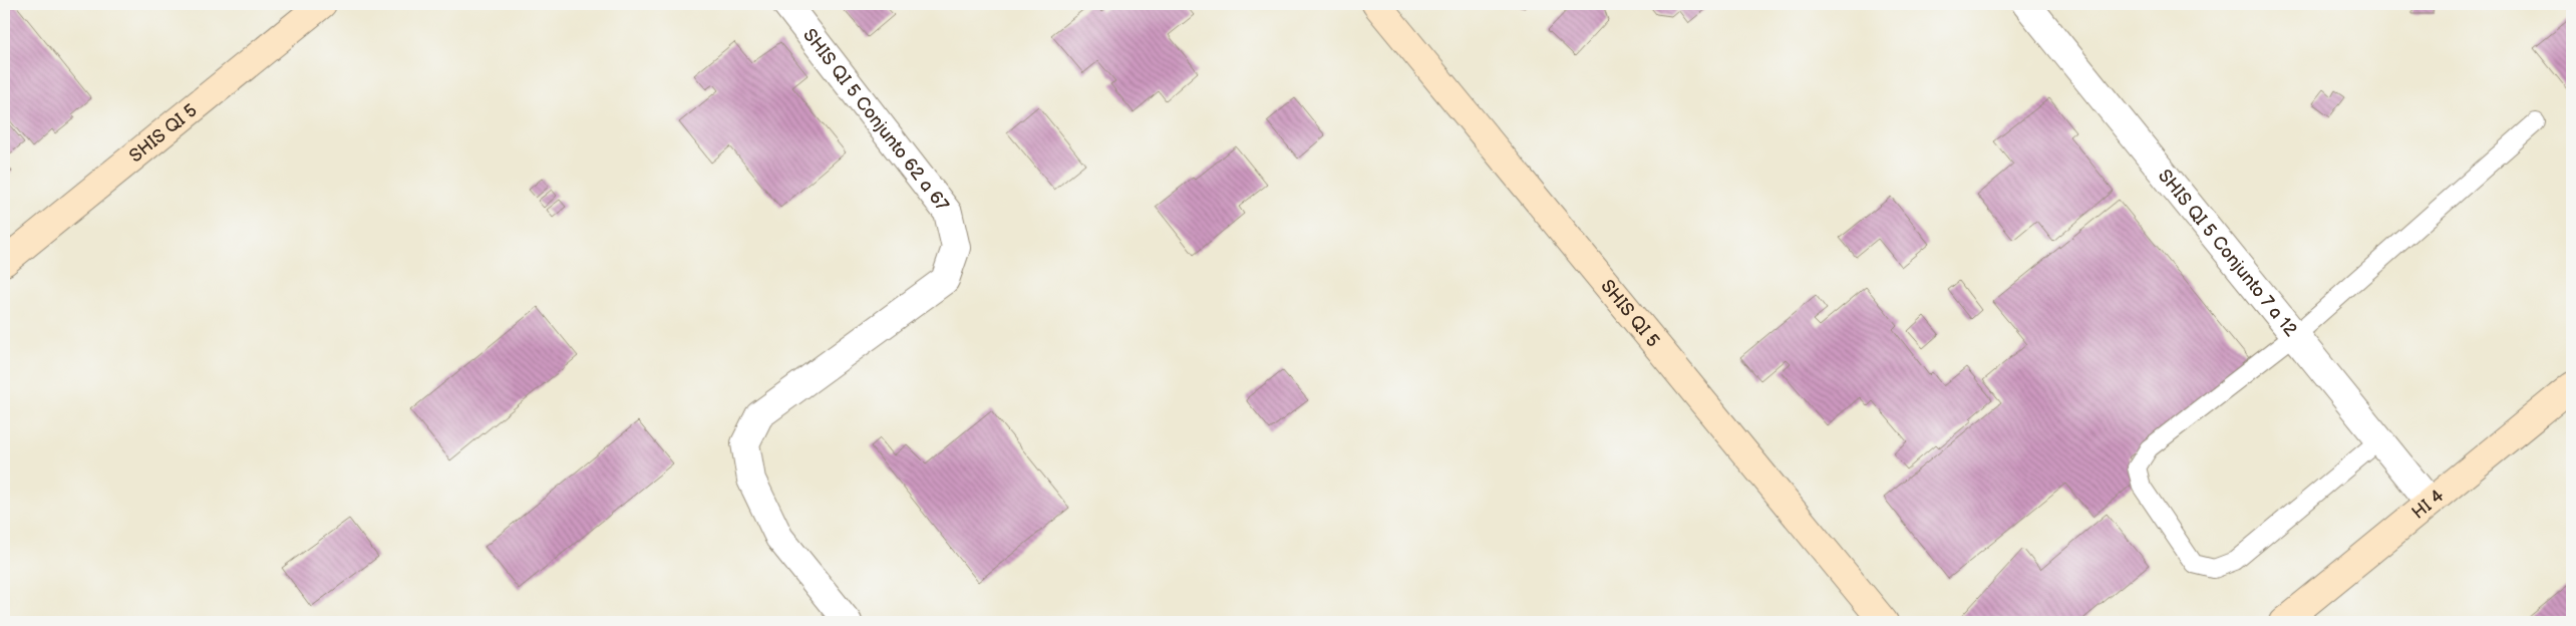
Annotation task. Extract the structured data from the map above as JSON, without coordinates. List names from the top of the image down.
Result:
{
  "streets": {
    "street": [
      "SHIS QI 5 Conjunto 62 a 67",
      "SHIS QI 5",
      "SHIS QI 5 Conjunto 7 a 12",
      "HI 4"
    ]
  },
  "crossings": [
    ["SHIS QI 5 Conjunto 7 a 12", "HI 4"]
  ]
}
